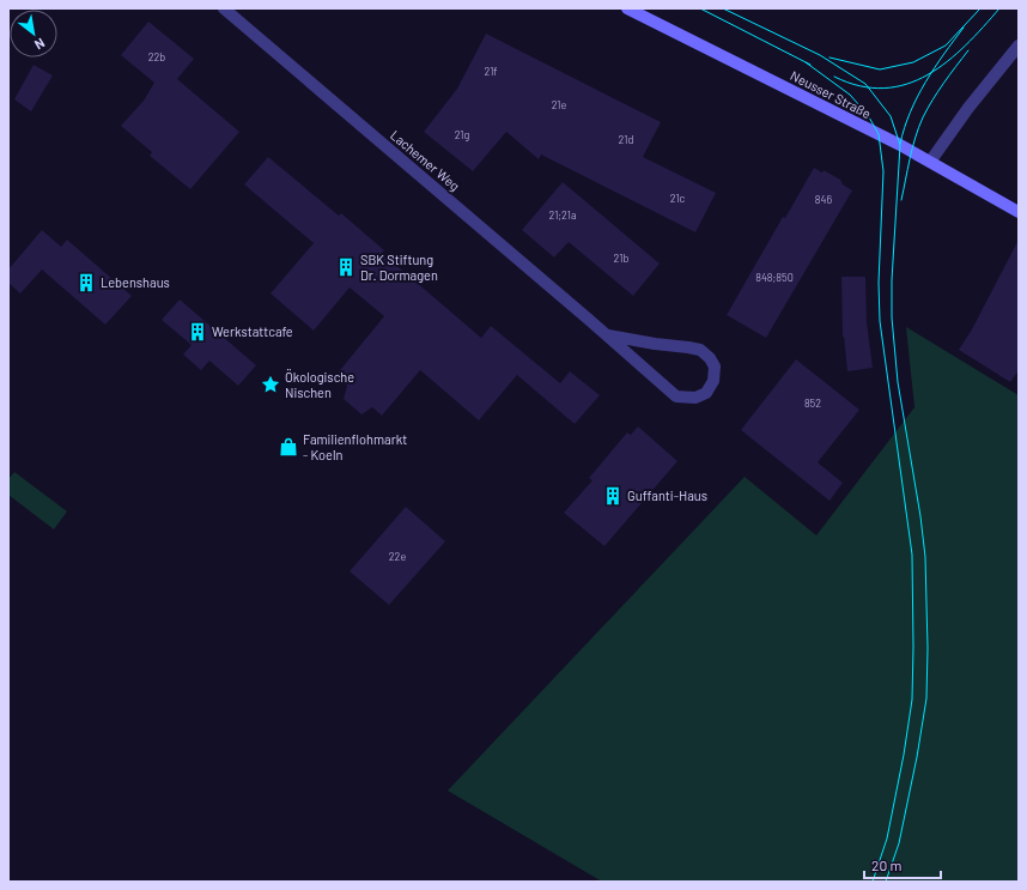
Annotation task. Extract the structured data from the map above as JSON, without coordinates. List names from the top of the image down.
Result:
{
  "streets": {
    "main road": ["Neusser Straße"],
    "street": ["Lachemer Weg"]
  },
  "places": {
    "building": [
      "SBK Stiftung Dr. Dormagen",
      "Lebenshaus",
      "Werkstattcafe",
      "Guffanti-Haus"
    ],
    "place": ["Ökologische Nischen"],
    "shop": ["Familienflohmarkt - Koeln"]
  },
  "house_numbers": [
    "22b",
    "21f",
    "21e",
    "21g",
    "21d",
    "21c",
    "846",
    "21;21a",
    "21b",
    "848;850",
    "852",
    "22e"
  ],
  "scale_bar": "20 m",
  "north": "bottom right"
}
